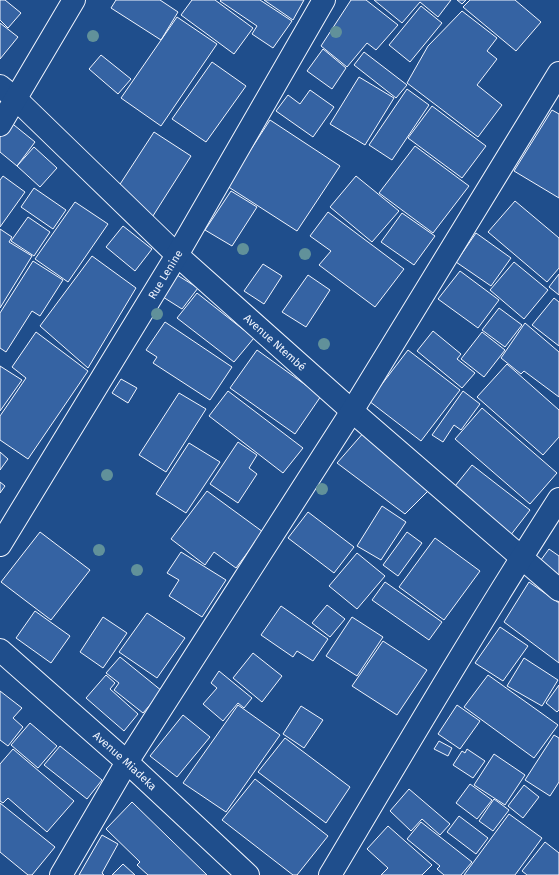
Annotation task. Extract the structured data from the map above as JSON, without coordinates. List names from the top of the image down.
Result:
{
  "streets": {
    "street": ["Rue Lenine", "Avenue Ntembé", "Avenue Miadeka"]
  },
  "crossings": [
    ["Rue Lenine", "Avenue Ntembé"]
  ]
}
